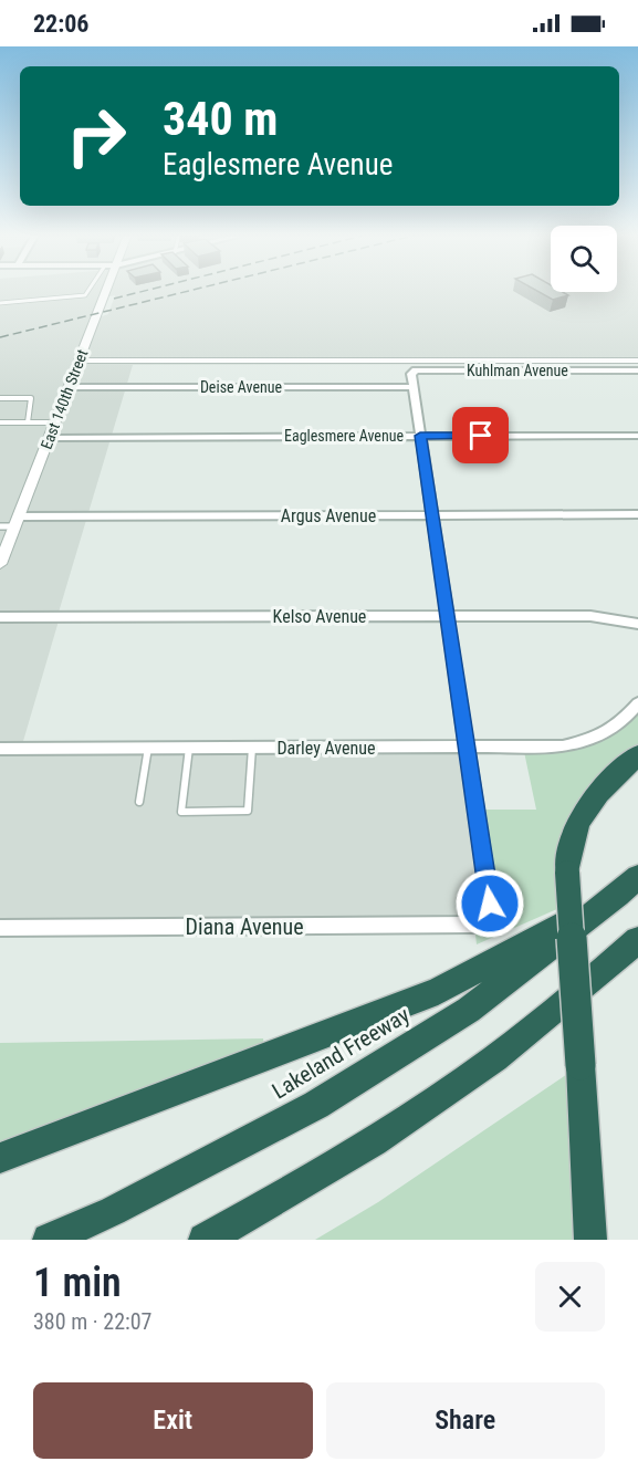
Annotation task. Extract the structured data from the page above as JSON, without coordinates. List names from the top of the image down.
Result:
{
  "streets": {
    "highway": ["Lakeland Freeway"],
    "street": [
      "Kuhlman Avenue",
      "Deise Avenue",
      "East 140th Street",
      "Eaglesmere Avenue",
      "Argus Avenue",
      "Kelso Avenue",
      "Darley Avenue",
      "Diana Avenue"
    ]
  },
  "crossings": [
    ["Kuhlman Avenue", "Deise Avenue"],
    ["Deise Avenue", "East 140th Street"],
    ["East 140th Street", "Eaglesmere Avenue"],
    ["East 140th Street", "Argus Avenue"],
    ["Darley Avenue", "Diana Avenue"]
  ],
  "page": {
    "status": "22:06",
    "turn": ["340 m", "Eaglesmere Avenue"],
    "heading": ["1 min", "380 m · 22:07"],
    "buttons": ["Exit", "Share"]
  }
}
